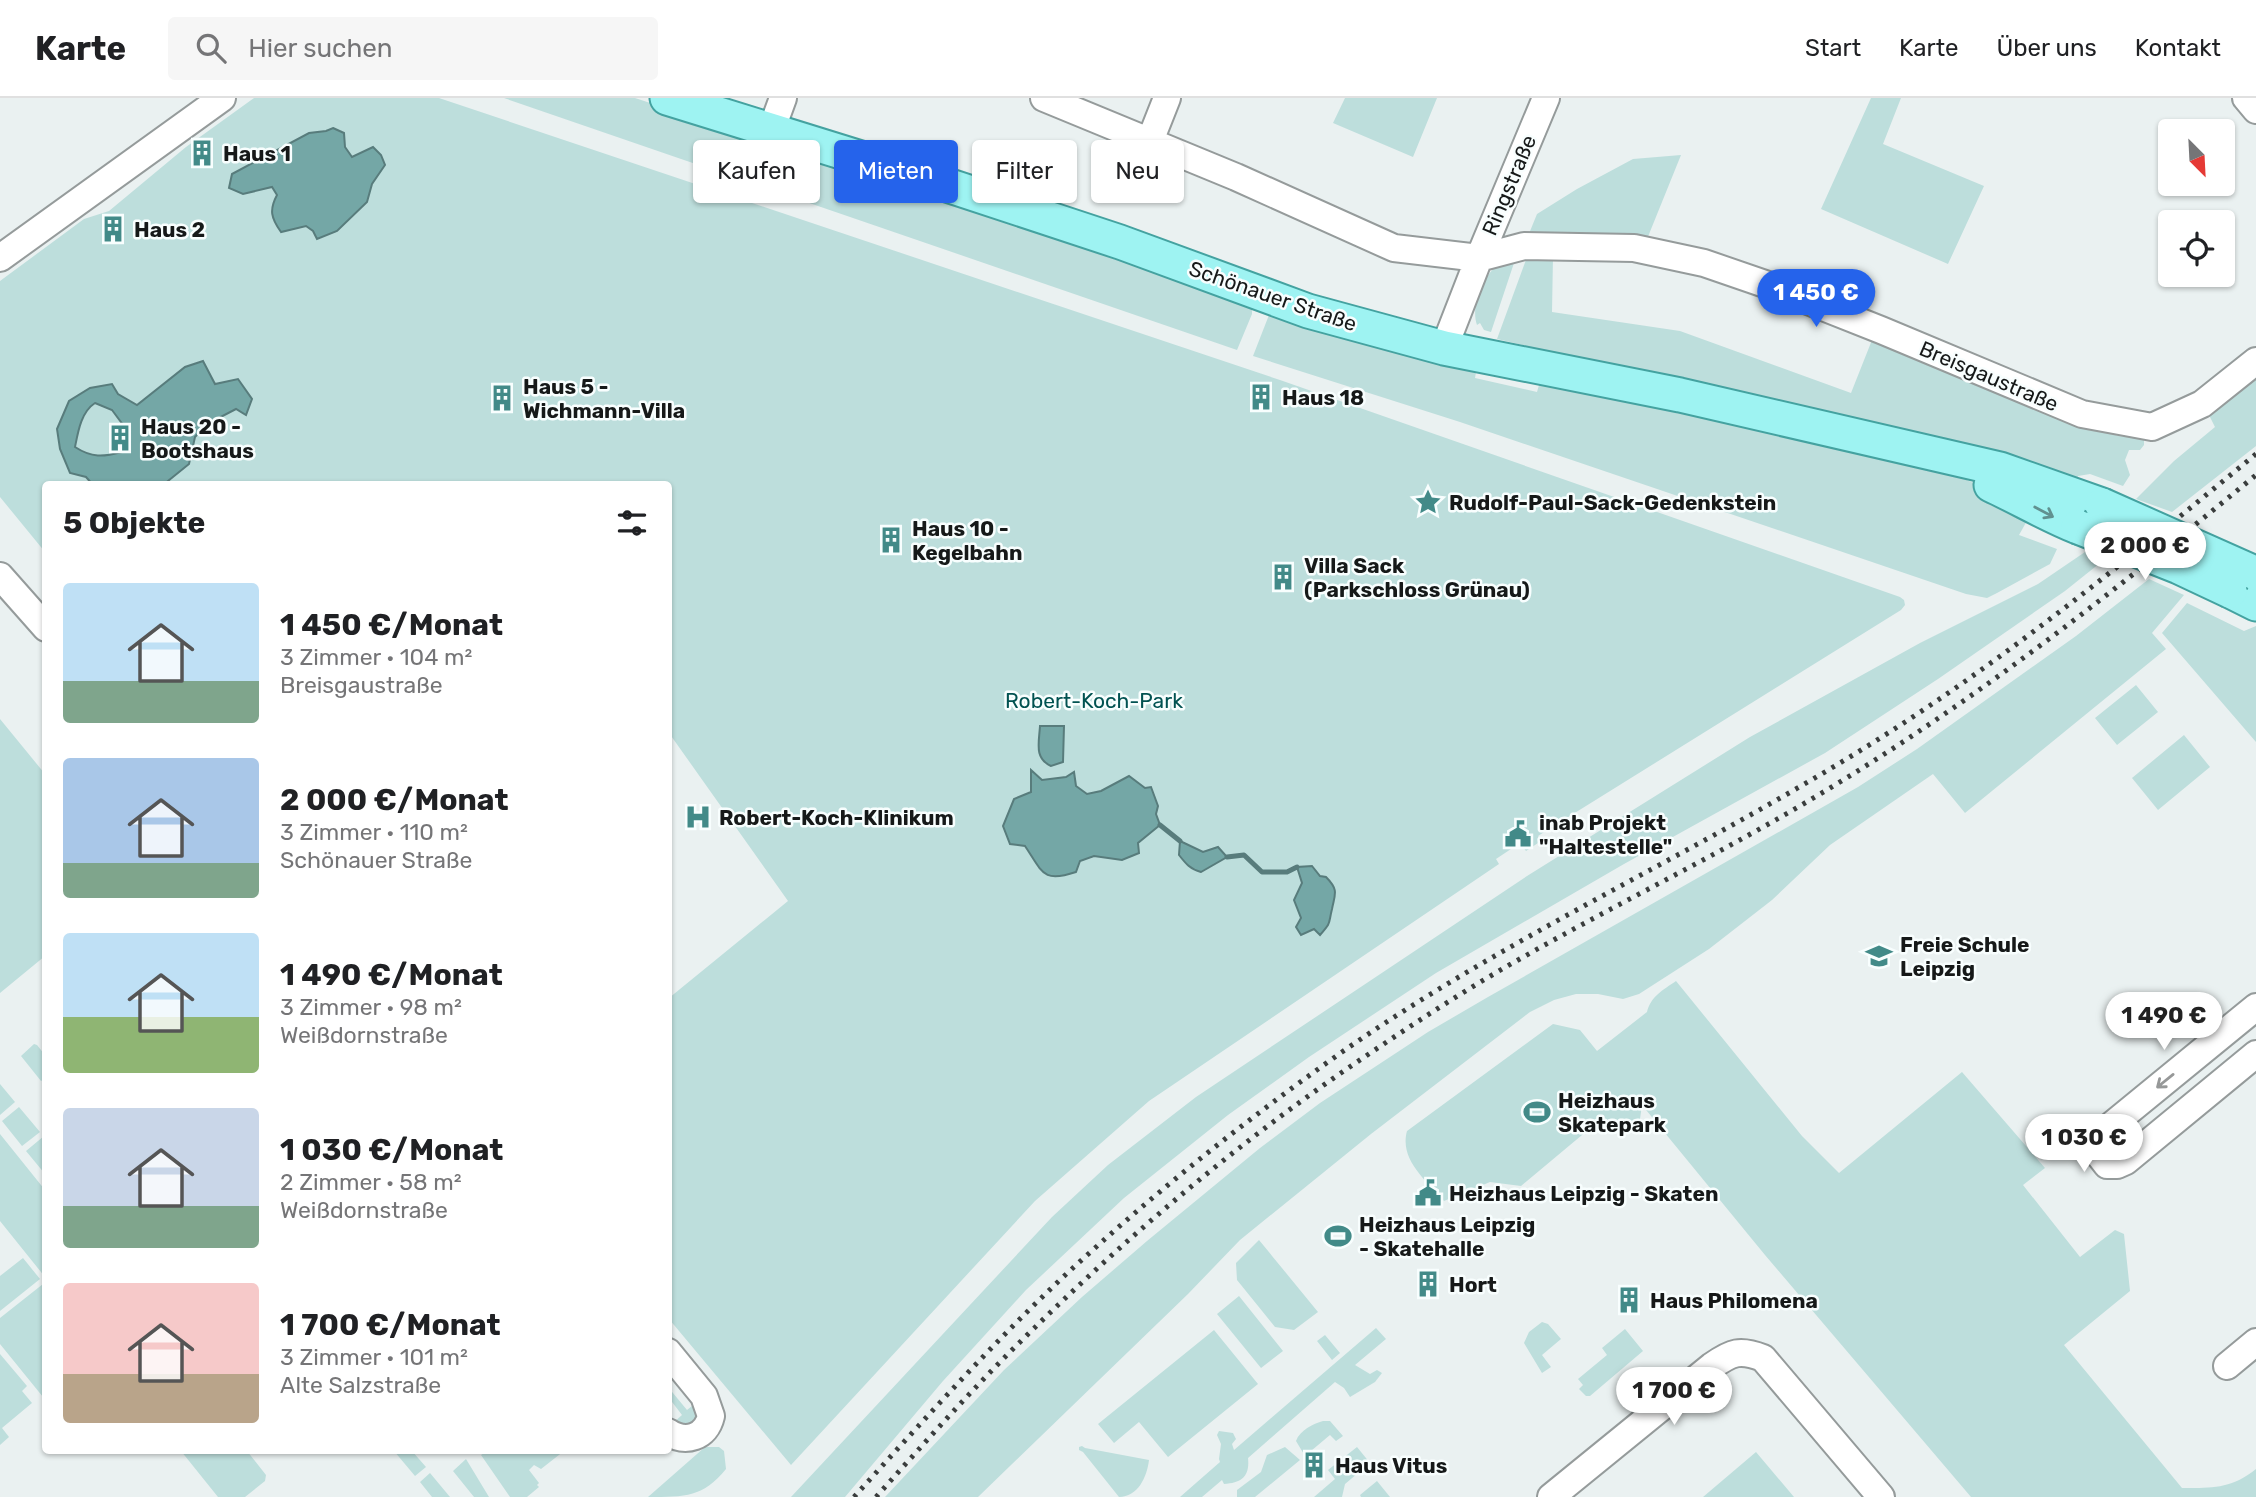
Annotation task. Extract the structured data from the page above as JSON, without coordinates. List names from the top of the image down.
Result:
{
  "streets": {
    "main road": ["Schönauer Straße"],
    "street": ["Ringstraße", "Breisgaustraße"]
  },
  "crossings": [
    ["Ringstraße", "Breisgaustraße"]
  ],
  "parks": ["Robert-Koch-Park"],
  "places": {
    "building": [
      "Haus 1",
      "Haus 2",
      "Haus 18",
      "Haus 5 - Wichmann-Villa",
      "Haus 20 - Bootshaus",
      "Haus 10 - Kegelbahn",
      "Villa Sack (Parkschloss Grünau)",
      "Hort",
      "Haus Philomena",
      "Haus Vitus"
    ],
    "place": ["Rudolf-Paul-Sack-Gedenkstein"],
    "hospital": ["Robert-Koch-Klinikum"],
    "public building": ["inab Projekt \"Haltestelle\"", "Heizhaus Leipzig - Skaten"],
    "school or university": ["Freie Schule Leipzig"],
    "sports": ["Heizhaus Skatepark", "Heizhaus Leipzig - Skatehalle"]
  },
  "north": "bottom right",
  "page": {
    "header": "Karte",
    "search": "Hier suchen",
    "nav": [
      "Start",
      "Karte",
      "Über uns",
      "Kontakt"
    ],
    "chip": [
      "Kaufen",
      "Mieten",
      "Filter",
      "Neu"
    ],
    "price": [
      "1 450 €",
      "2 000 €",
      "1 490 €",
      "1 030 €",
      "1 700 €"
    ],
    "heading": "5 Objekte",
    "list": [
      {
        "name": "1 450 €/Monat",
        "note": "3 Zimmer · 104 m² · Breisgaustraße"
      },
      {
        "name": "2 000 €/Monat",
        "note": "3 Zimmer · 110 m² · Schönauer Straße"
      },
      {
        "name": "1 490 €/Monat",
        "note": "3 Zimmer · 98 m² · Weißdornstraße"
      },
      {
        "name": "1 030 €/Monat",
        "note": "2 Zimmer · 58 m² · Weißdornstraße"
      },
      {
        "name": "1 700 €/Monat",
        "note": "3 Zimmer · 101 m² · Alte Salzstraße"
      }
    ]
  }
}
